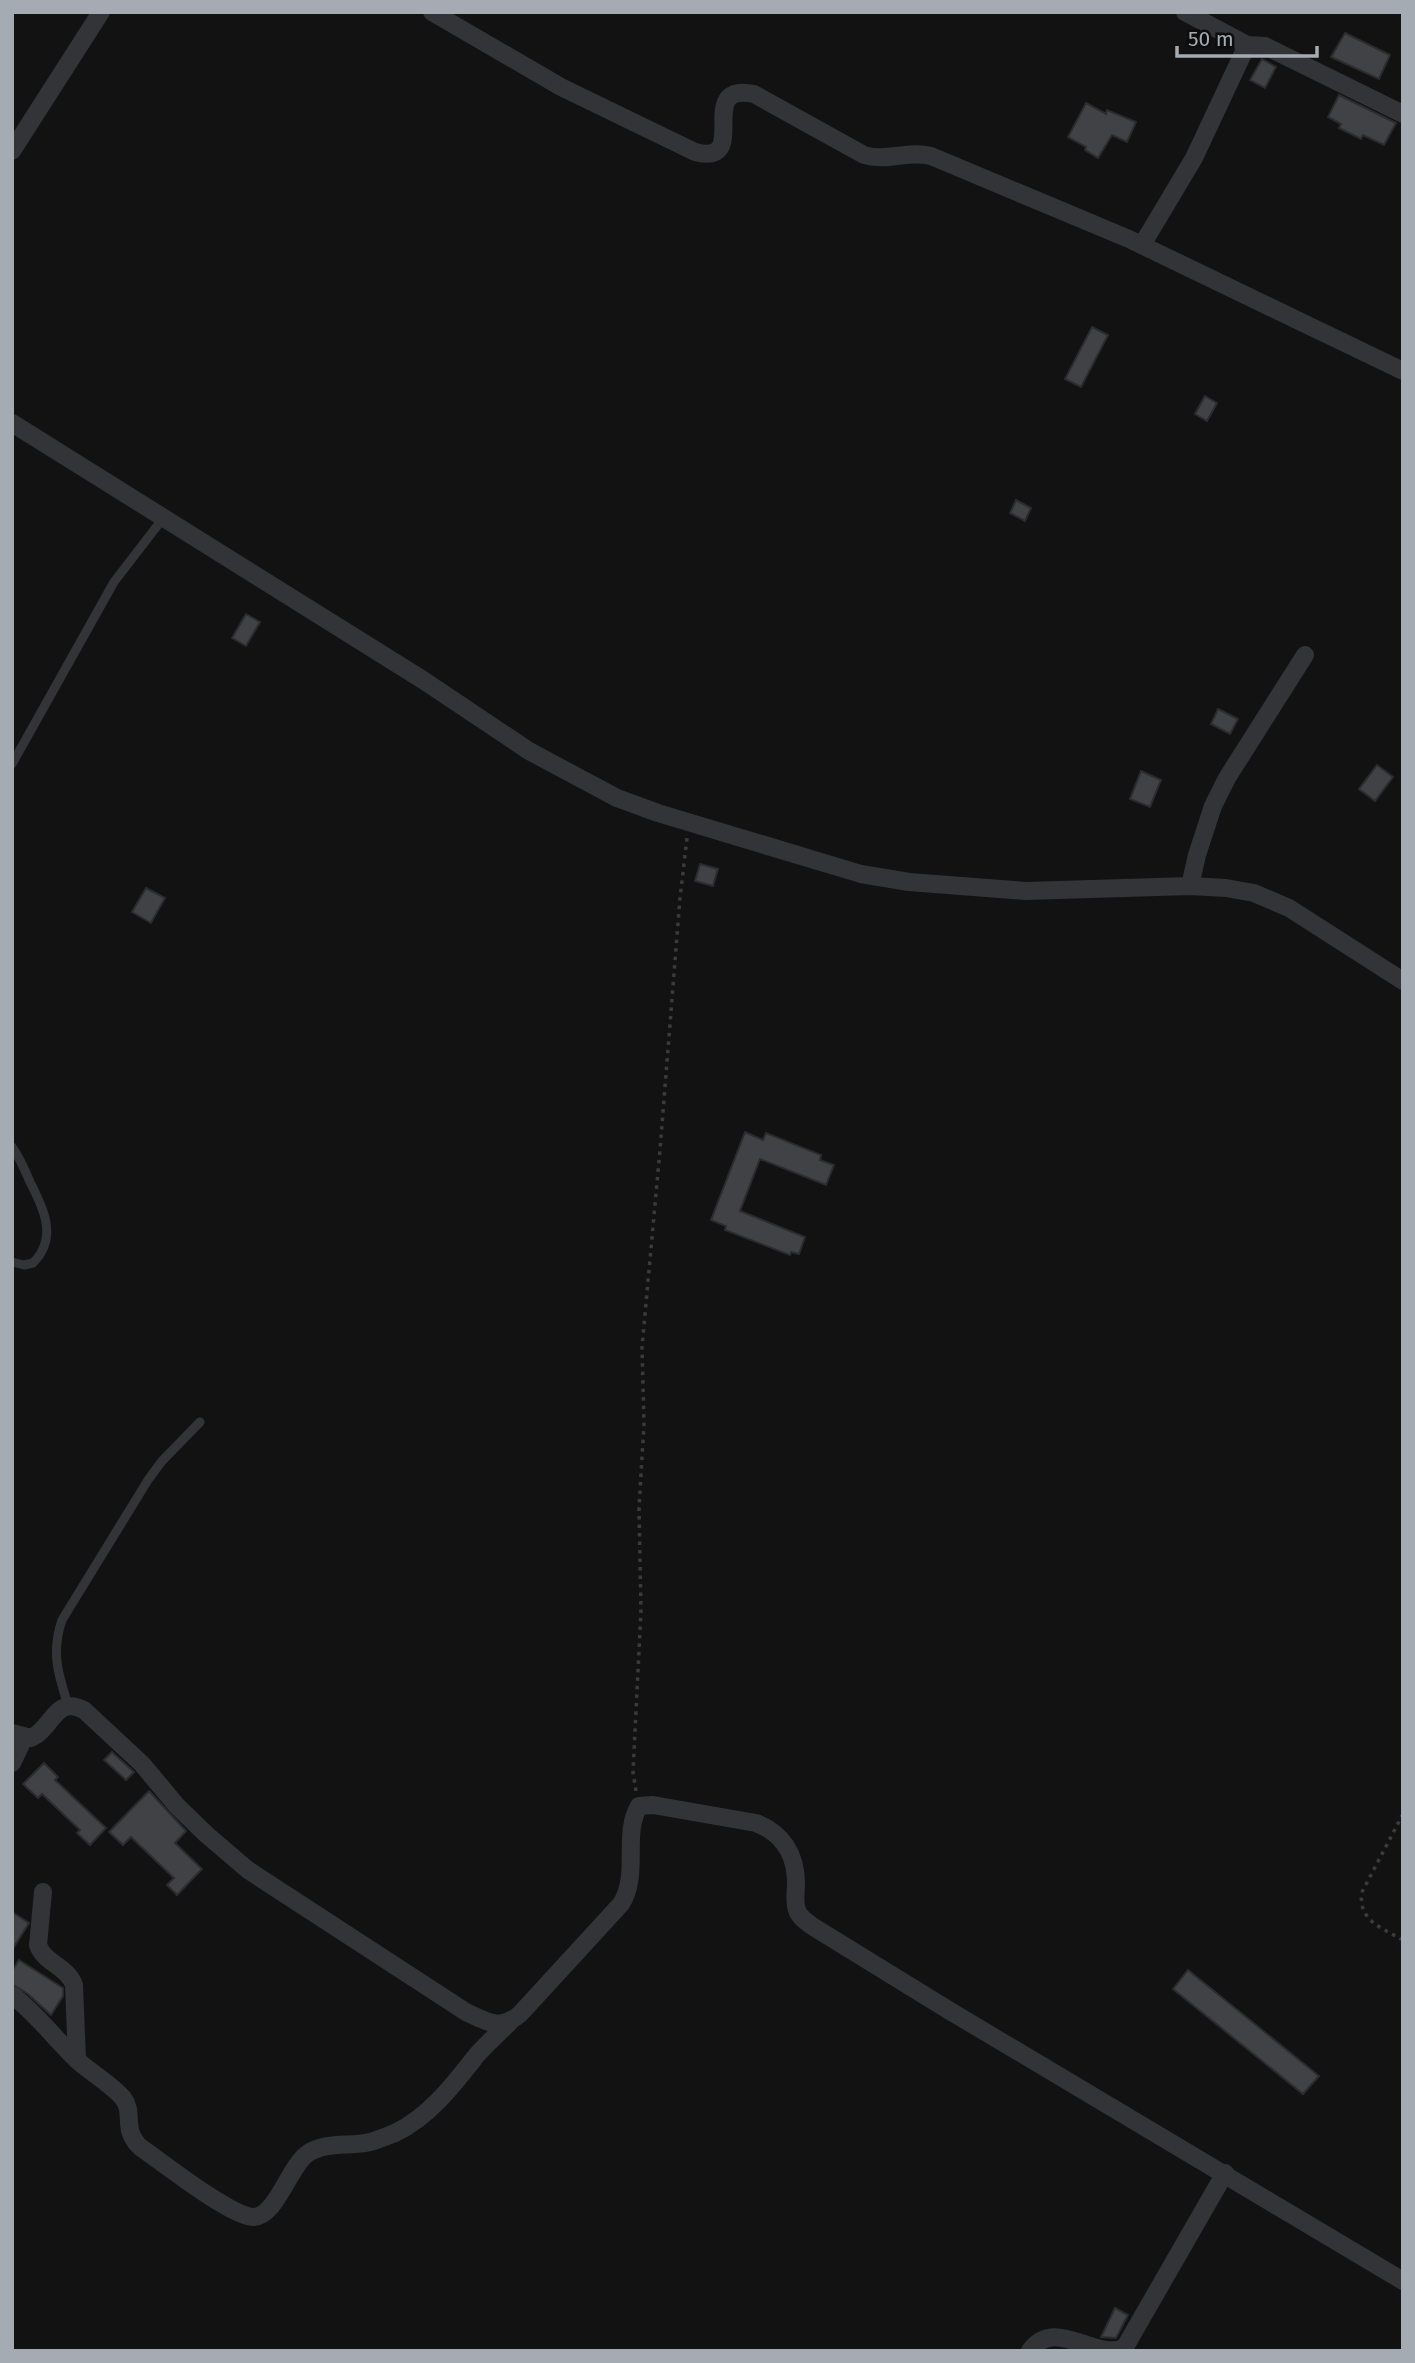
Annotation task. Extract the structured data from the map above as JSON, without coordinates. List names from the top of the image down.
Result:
{
  "scale_bar": "50 m"
}
